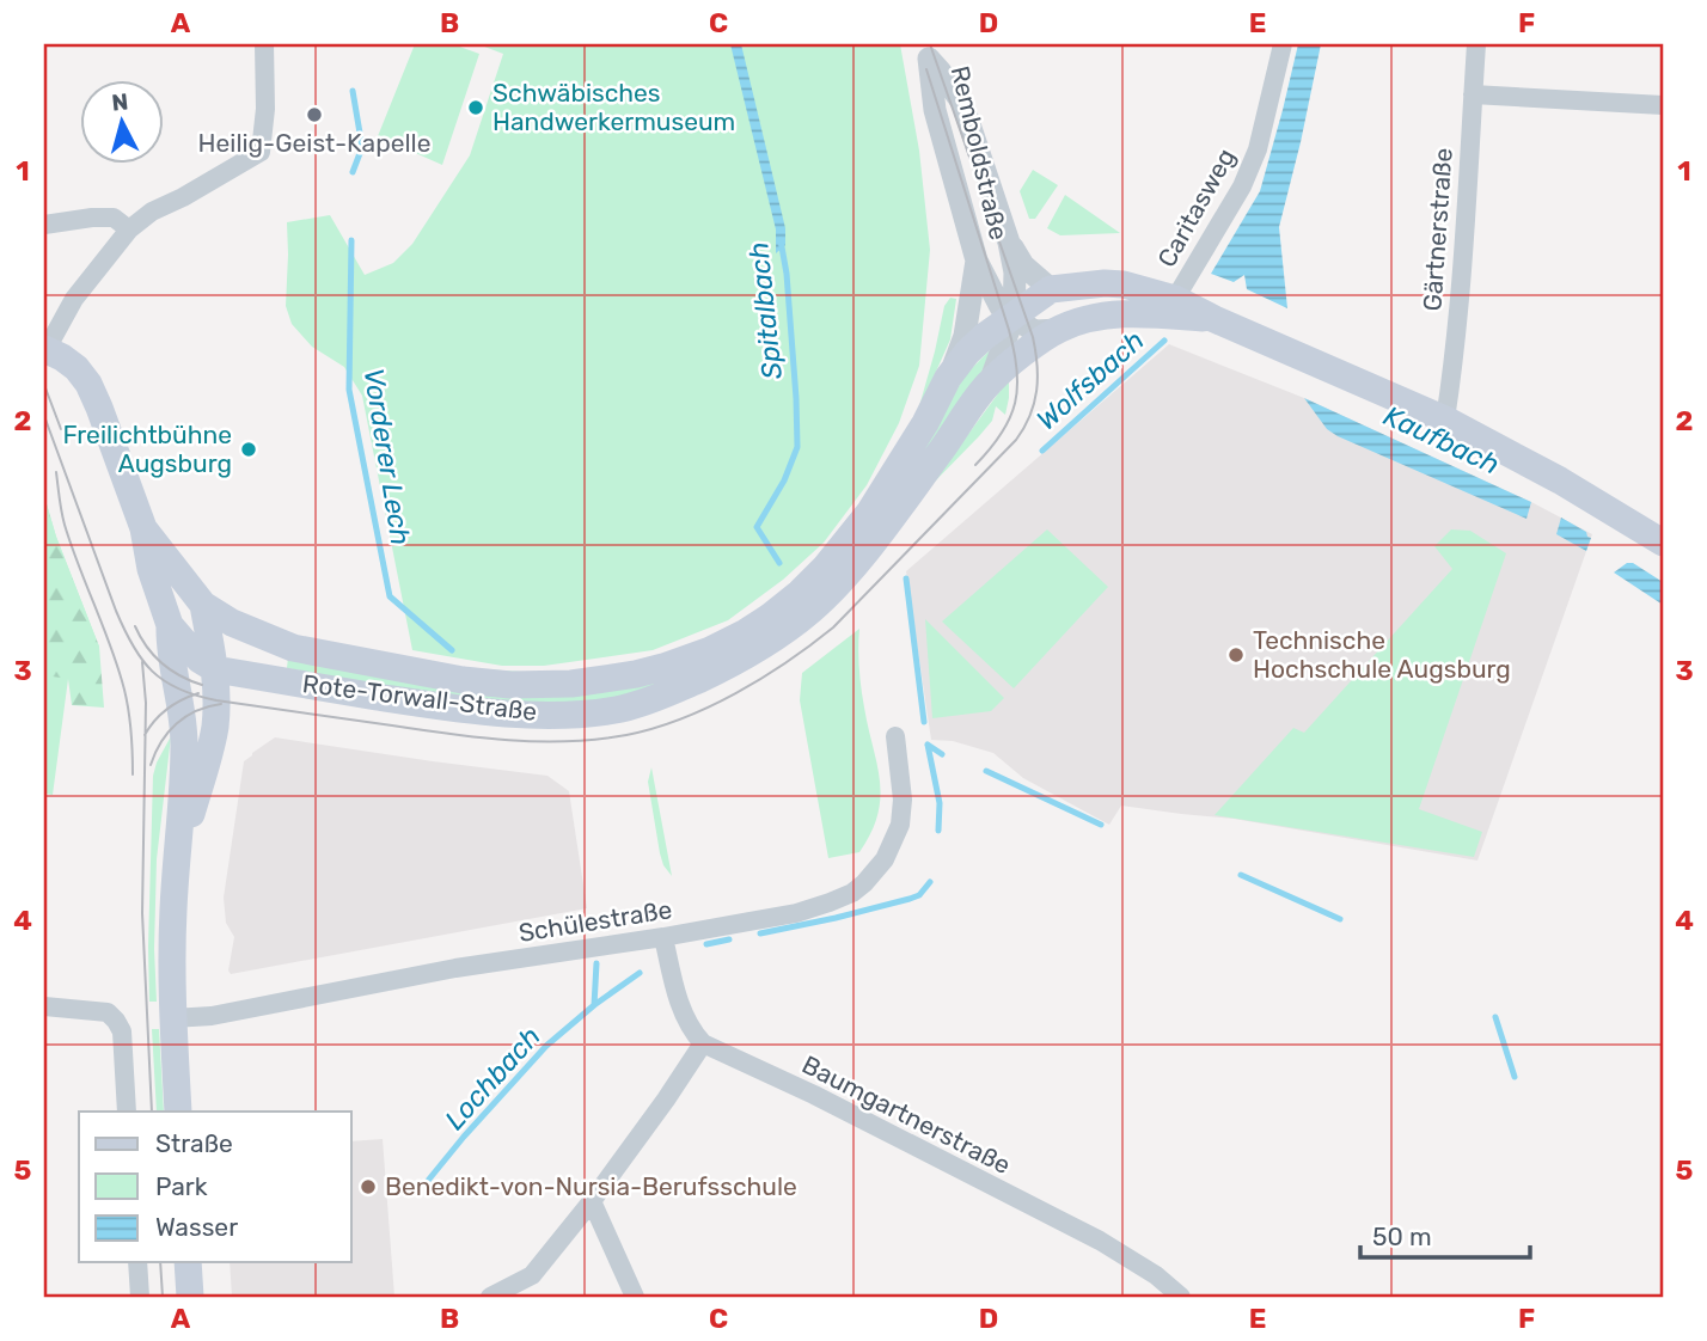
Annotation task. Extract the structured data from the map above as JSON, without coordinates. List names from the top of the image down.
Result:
{
  "streets": {
    "main road": ["Rote-Torwall-Straße"],
    "street": [
      "Remboldstraße",
      "Caritasweg",
      "Gärtnerstraße",
      "Schülestraße",
      "Baumgartnerstraße"
    ]
  },
  "crossings": [
    ["Remboldstraße", "Rote-Torwall-Straße"]
  ],
  "water": [
    "Spitalbach",
    "Wolfsbach",
    "Kaufbach",
    "Vorderer Lech",
    "Lochbach"
  ],
  "places": [
    "Schwäbisches Handwerkermuseum",
    "Heilig-Geist-Kapelle",
    "Freilichtbühne Augsburg",
    "Technische Hochschule Augsburg",
    "Benedikt-von-Nursia-Berufsschule"
  ],
  "legend": ["Straße", "Park", "Wasser"],
  "scale_bar": "50 m",
  "north": "top",
  "grid": {
    "columns": [
      "A",
      "B",
      "C",
      "D",
      "E",
      "F"
    ],
    "rows": [
      "1",
      "2",
      "3",
      "4",
      "5"
    ]
  }
}
